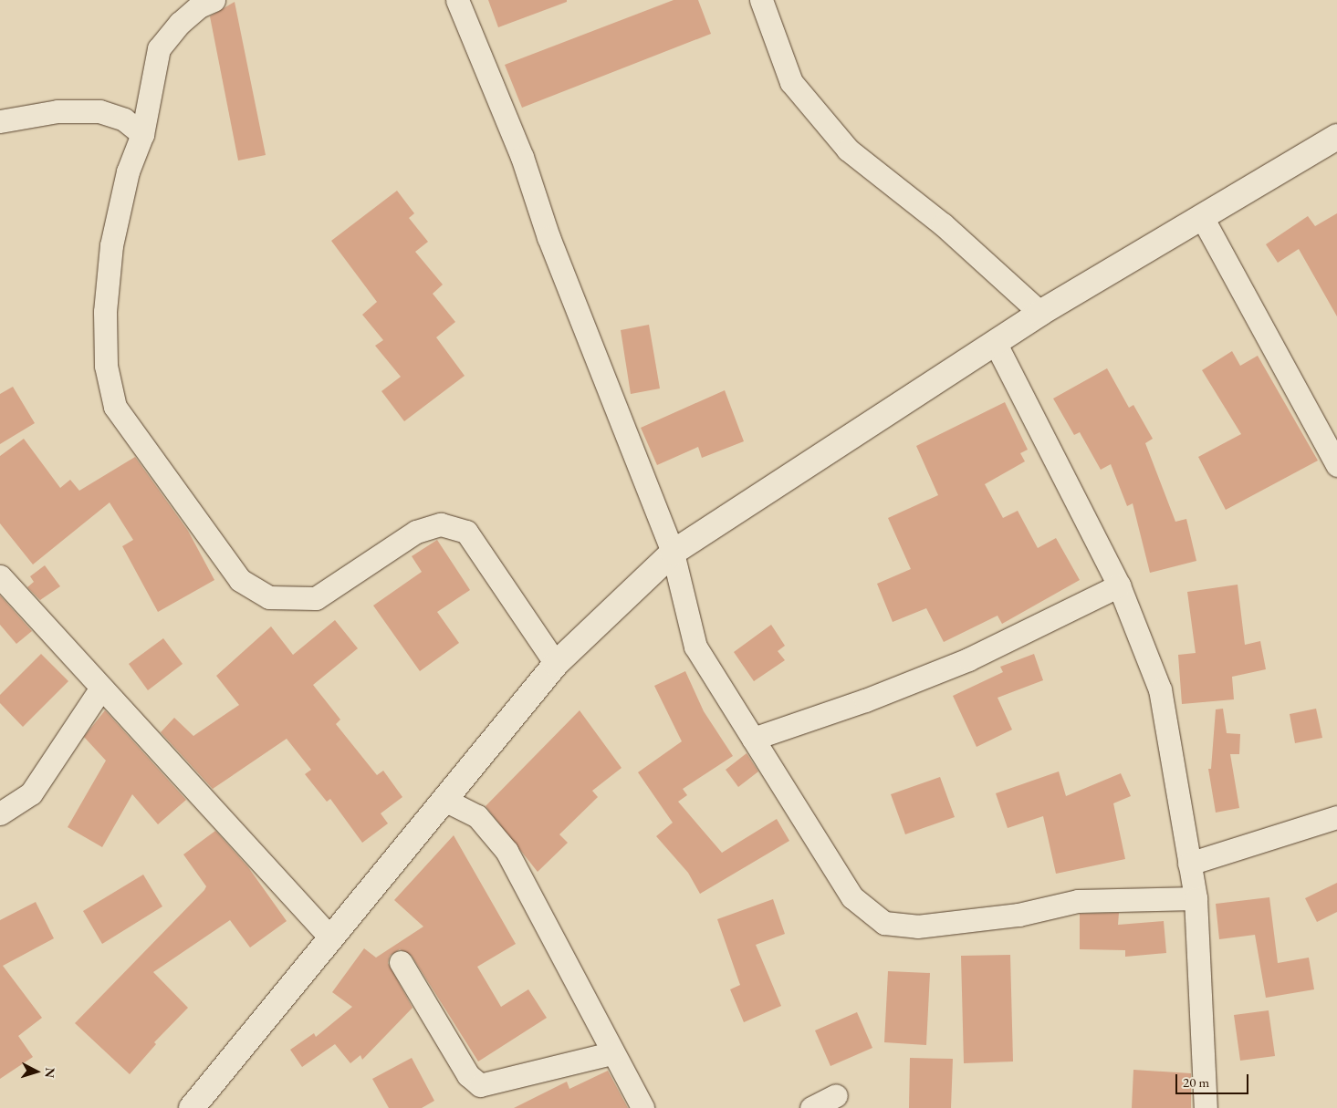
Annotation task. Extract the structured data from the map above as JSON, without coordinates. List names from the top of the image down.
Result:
{
  "scale_bar": "20 m",
  "north": "right"
}
